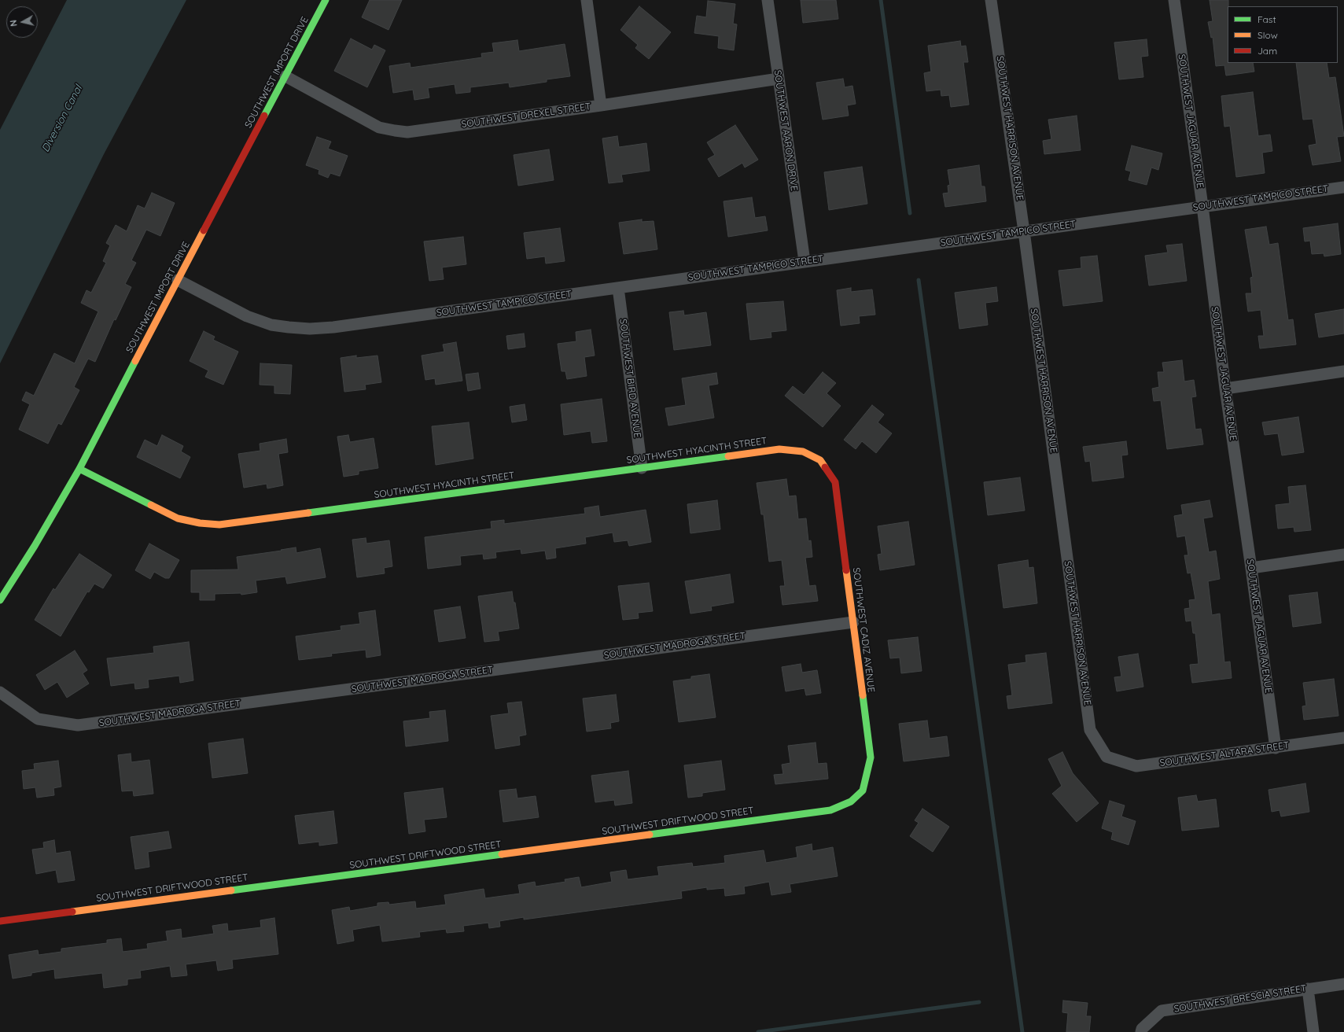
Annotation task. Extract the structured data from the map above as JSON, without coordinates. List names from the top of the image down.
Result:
{
  "streets": {
    "street": [
      "SOUTHWEST IMPORT DRIVE",
      "SOUTHWEST DREXEL STREET",
      "SOUTHWEST JAGUAR AVENUE",
      "SOUTHWEST HARRISON AVENUE",
      "SOUTHWEST AARON DRIVE",
      "SOUTHWEST TAMPICO STREET",
      "SOUTHWEST BIRD AVENUE",
      "SOUTHWEST HYACINTH STREET",
      "SOUTHWEST CADIZ AVENUE",
      "SOUTHWEST MADROGA STREET",
      "SOUTHWEST ALTARA STREET",
      "SOUTHWEST DRIFTWOOD STREET",
      "SOUTHWEST BRESCIA STREET"
    ]
  },
  "crossings": [
    ["SOUTHWEST IMPORT DRIVE", "SOUTHWEST DREXEL STREET"],
    ["SOUTHWEST IMPORT DRIVE", "SOUTHWEST TAMPICO STREET"],
    ["SOUTHWEST IMPORT DRIVE", "SOUTHWEST HYACINTH STREET"],
    ["SOUTHWEST DREXEL STREET", "SOUTHWEST AARON DRIVE"],
    ["SOUTHWEST JAGUAR AVENUE", "SOUTHWEST TAMPICO STREET"],
    ["SOUTHWEST JAGUAR AVENUE", "SOUTHWEST ALTARA STREET"],
    ["SOUTHWEST HARRISON AVENUE", "SOUTHWEST TAMPICO STREET"],
    ["SOUTHWEST HARRISON AVENUE", "SOUTHWEST ALTARA STREET"],
    ["SOUTHWEST AARON DRIVE", "SOUTHWEST TAMPICO STREET"],
    ["SOUTHWEST TAMPICO STREET", "SOUTHWEST BIRD AVENUE"],
    ["SOUTHWEST BIRD AVENUE", "SOUTHWEST HYACINTH STREET"],
    ["SOUTHWEST HYACINTH STREET", "SOUTHWEST CADIZ AVENUE"],
    ["SOUTHWEST CADIZ AVENUE", "SOUTHWEST MADROGA STREET"],
    ["SOUTHWEST CADIZ AVENUE", "SOUTHWEST DRIFTWOOD STREET"]
  ],
  "water": ["Diversion Canal"],
  "legend": ["Fast", "Slow", "Jam"],
  "north": "left"
}
